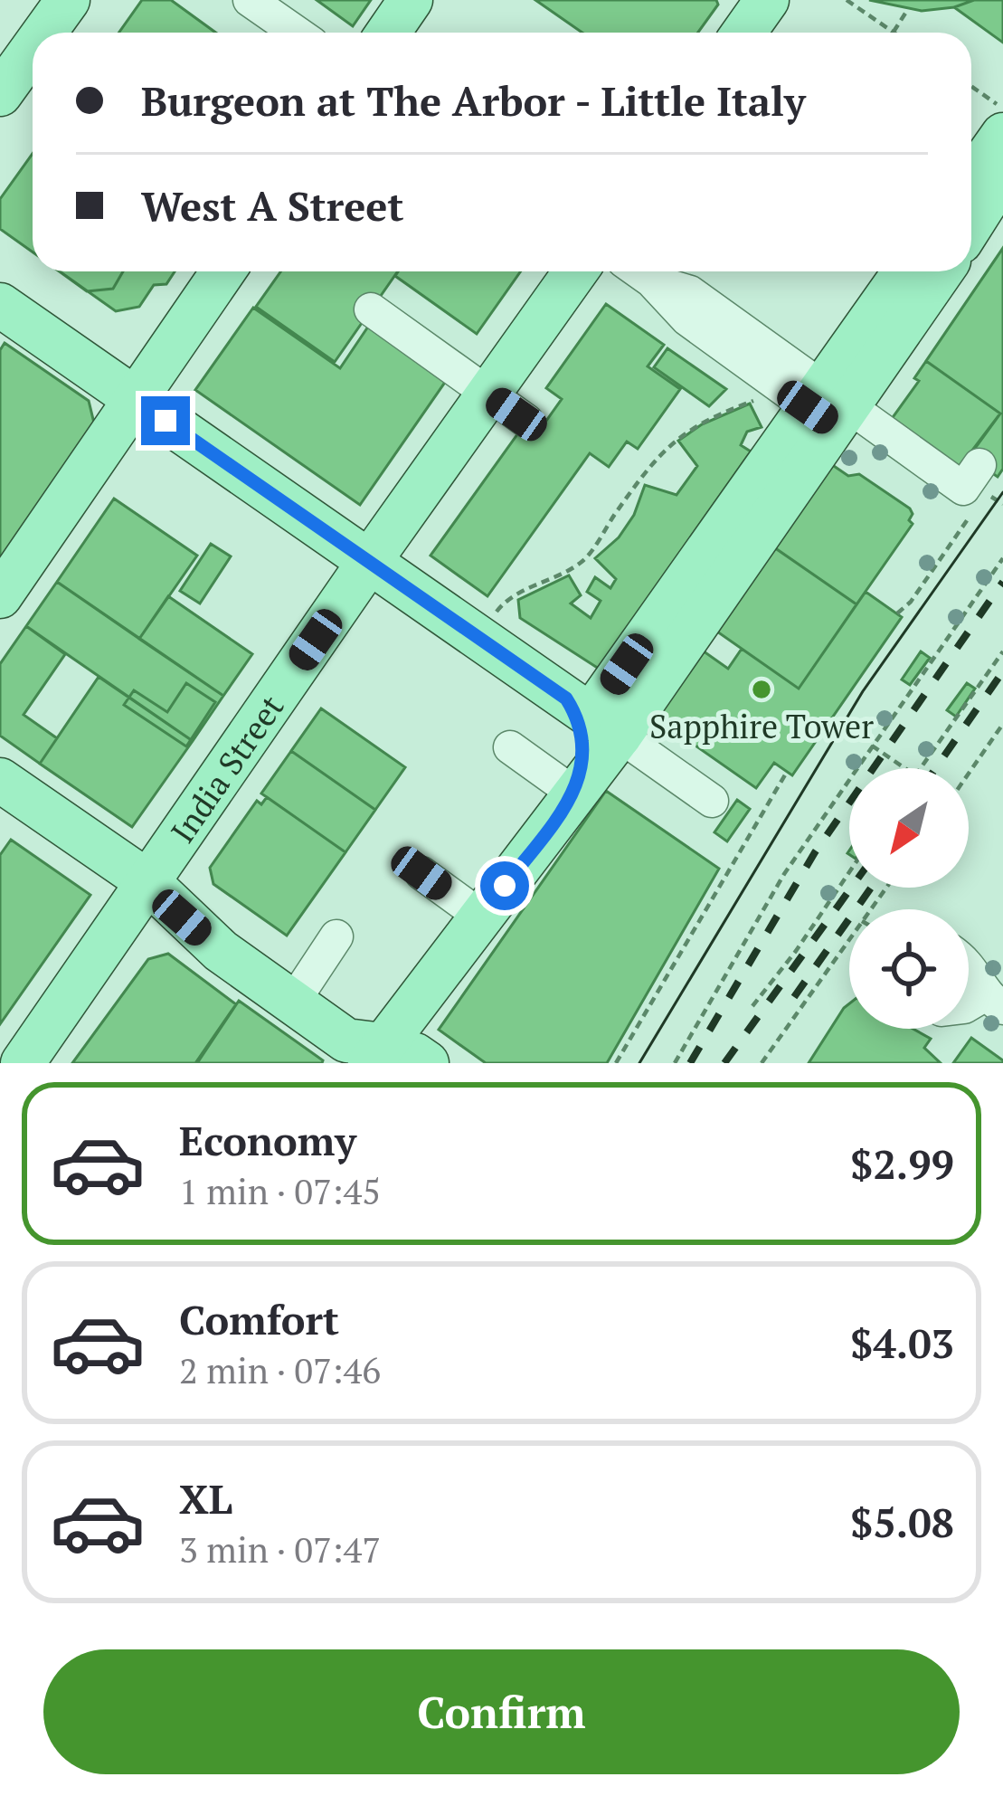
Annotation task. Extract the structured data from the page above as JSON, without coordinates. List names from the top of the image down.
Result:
{
  "streets": {
    "main road": ["India Street"]
  },
  "places": ["Sapphire Tower"],
  "north": "bottom left",
  "page": {
    "banner": ["Burgeon at The Arbor - Little Italy", "West A Street"],
    "list": [
      {
        "name": "Economy",
        "note": "1 min · 07:45",
        "value": "$2.99"
      },
      {
        "name": "Comfort",
        "note": "2 min · 07:46",
        "value": "$4.03"
      },
      {
        "name": "XL",
        "note": "3 min · 07:47",
        "value": "$5.08"
      }
    ],
    "buttons": "Confirm"
  }
}
